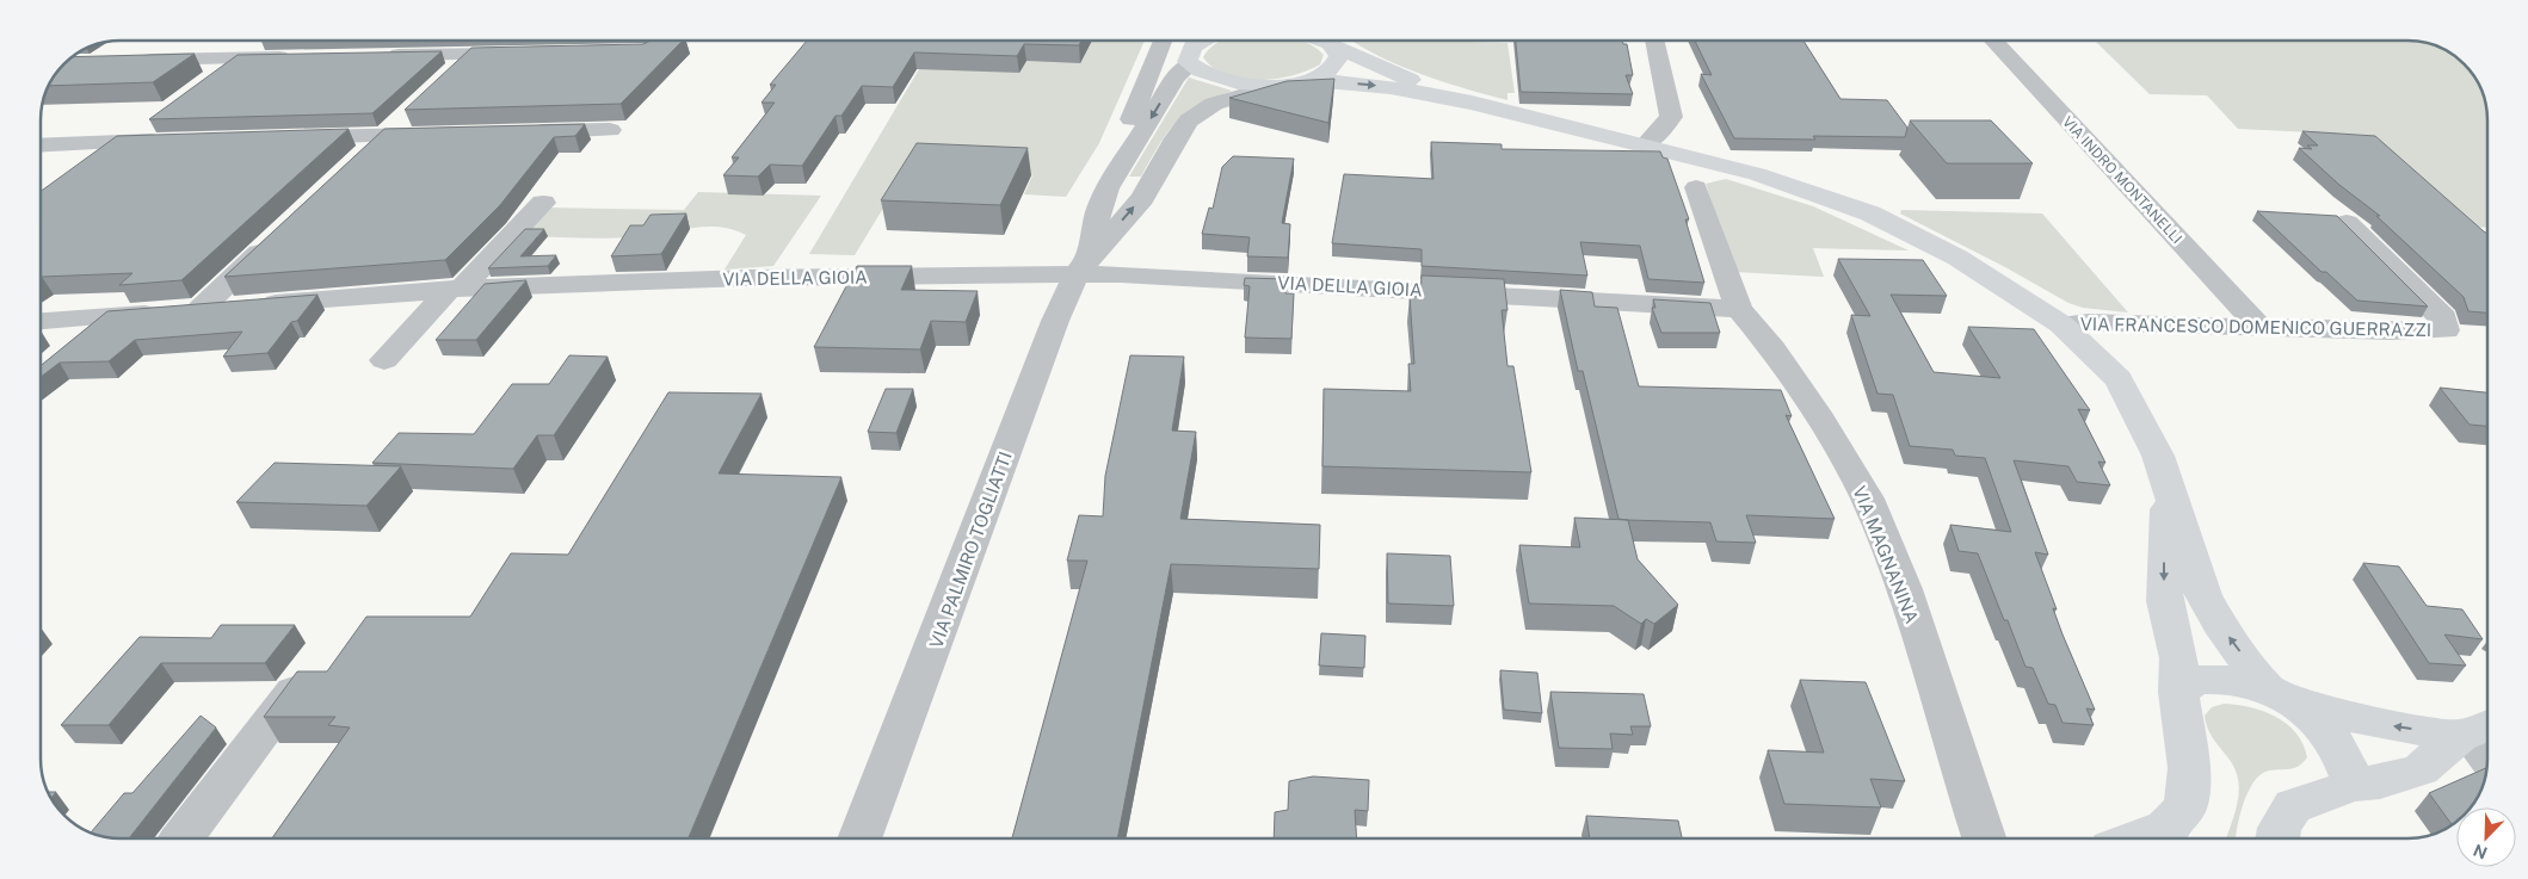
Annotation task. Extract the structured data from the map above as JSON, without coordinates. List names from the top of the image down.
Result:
{
  "streets": {
    "street": [
      "VIA INDRO MONTANELLI",
      "VIA DELLA GIOIA",
      "VIA FRANCESCO DOMENICO GUERRAZZI",
      "VIA PALMIRO TOGLIATTI",
      "VIA MAGNANINA"
    ]
  },
  "crossings": [
    ["VIA INDRO MONTANELLI", "VIA FRANCESCO DOMENICO GUERRAZZI"],
    ["VIA DELLA GIOIA", "VIA PALMIRO TOGLIATTI"],
    ["VIA DELLA GIOIA", "VIA MAGNANINA"]
  ],
  "north": "bottom left"
}
